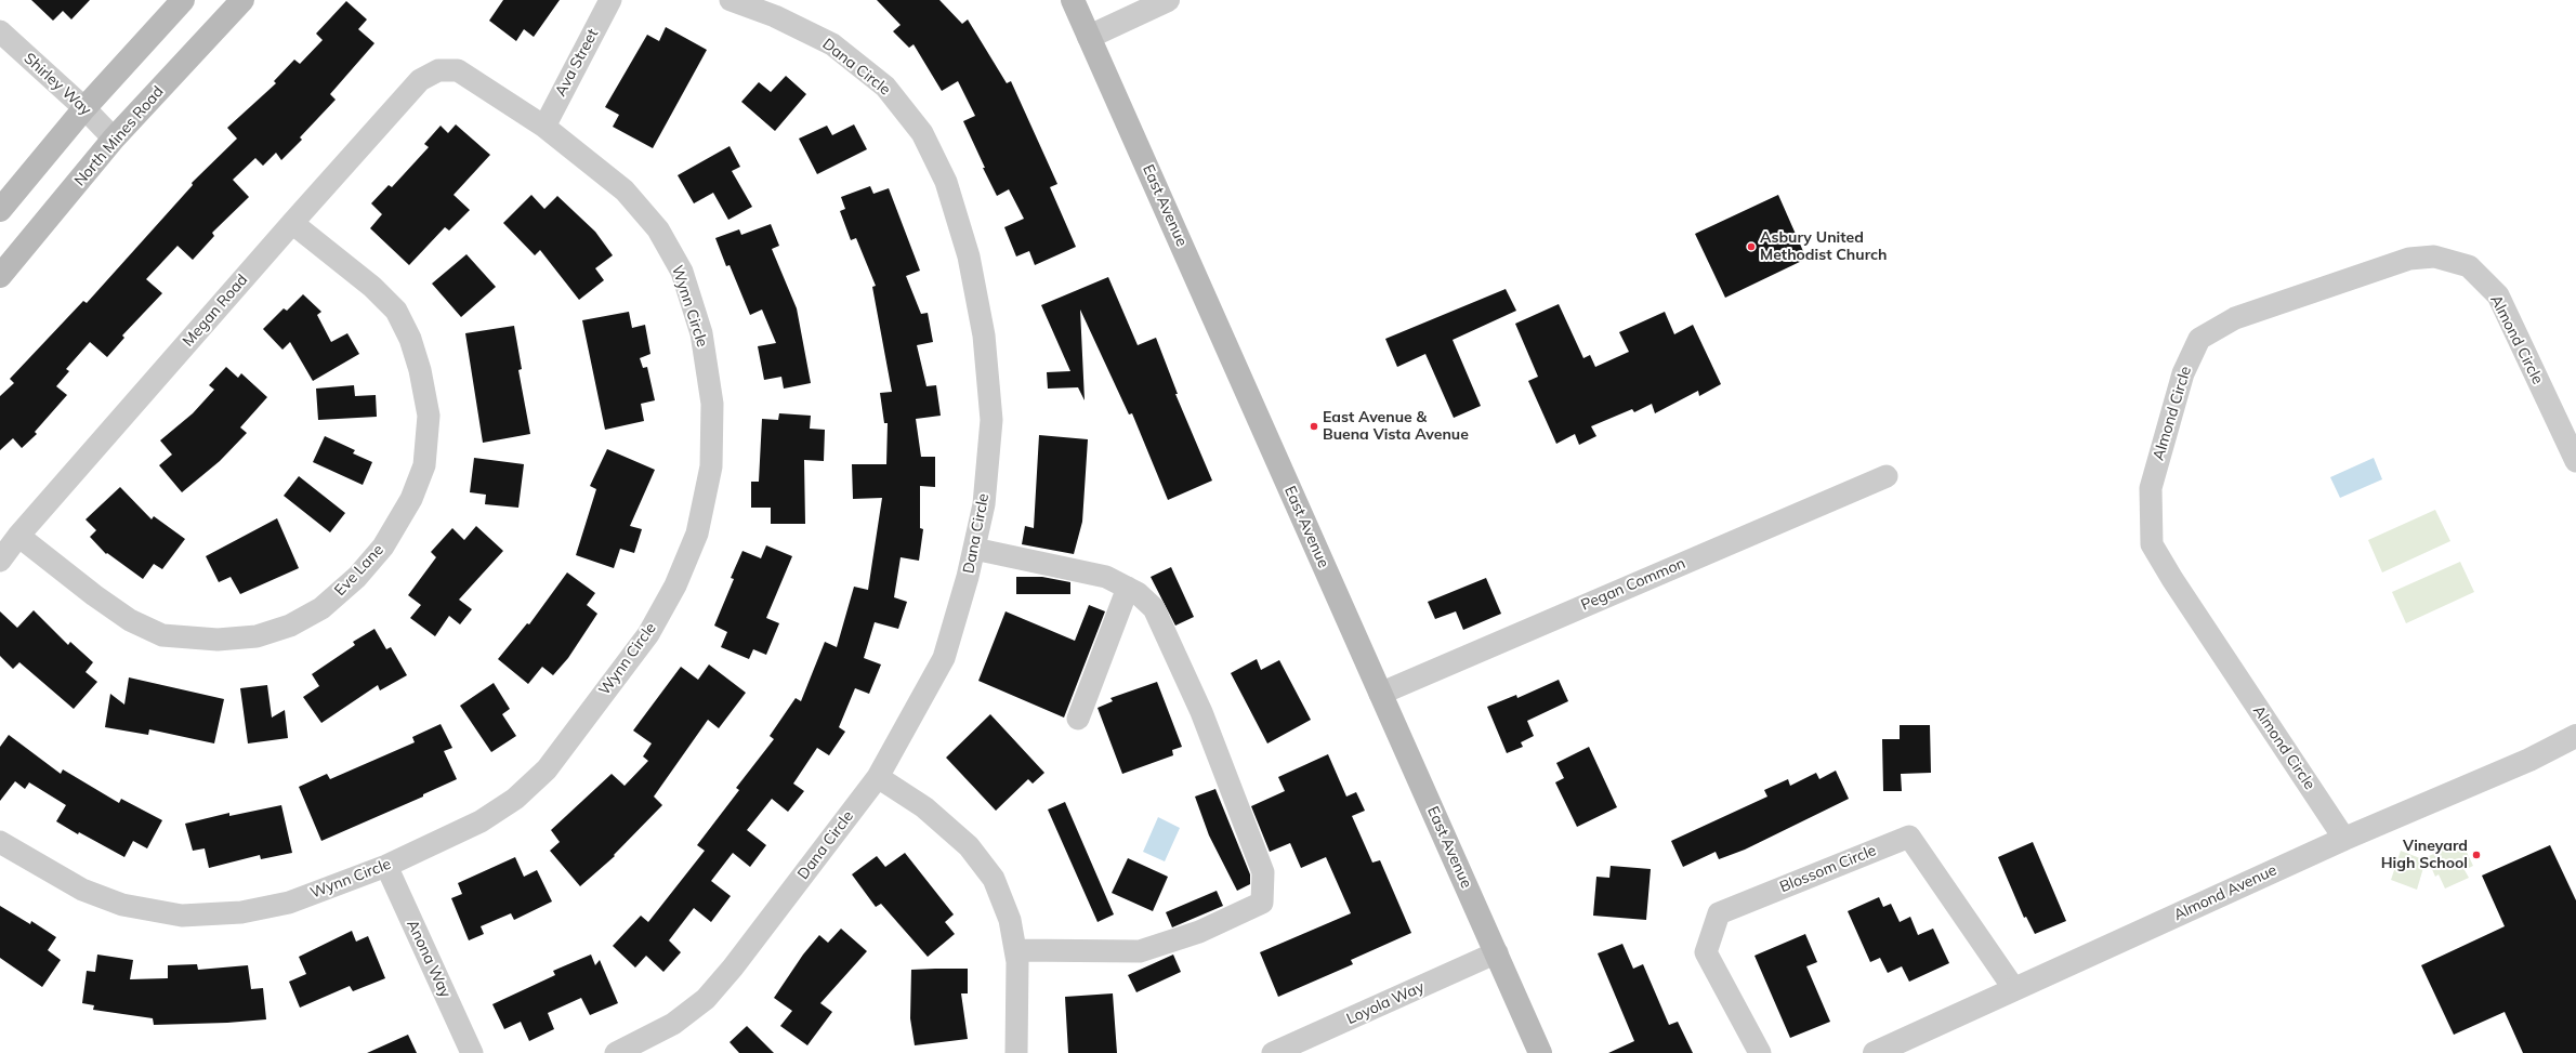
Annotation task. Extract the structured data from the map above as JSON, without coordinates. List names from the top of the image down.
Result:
{
  "streets": {
    "main road": ["North Mines Road", "East Avenue"],
    "street": [
      "Ava Street",
      "Dana Circle",
      "Shirley Way",
      "Wynn Circle",
      "Megan Road",
      "Almond Circle",
      "Eve Lane",
      "Pegan Common",
      "Blossom Circle",
      "Almond Avenue",
      "Anona Way",
      "Loyola Way"
    ]
  },
  "crossings": [
    ["Ava Street", "Wynn Circle"],
    ["Shirley Way", "North Mines Road"],
    ["East Avenue", "Pegan Common"],
    ["East Avenue", "Loyola Way"],
    ["Wynn Circle", "Megan Road"],
    ["Wynn Circle", "Anona Way"],
    ["Megan Road", "Eve Lane"],
    ["Almond Circle", "Almond Avenue"],
    ["Blossom Circle", "Almond Avenue"]
  ],
  "places": ["Asbury United Methodist Church", "East Avenue & Buena Vista Avenue", "Vineyard High School"]
}
